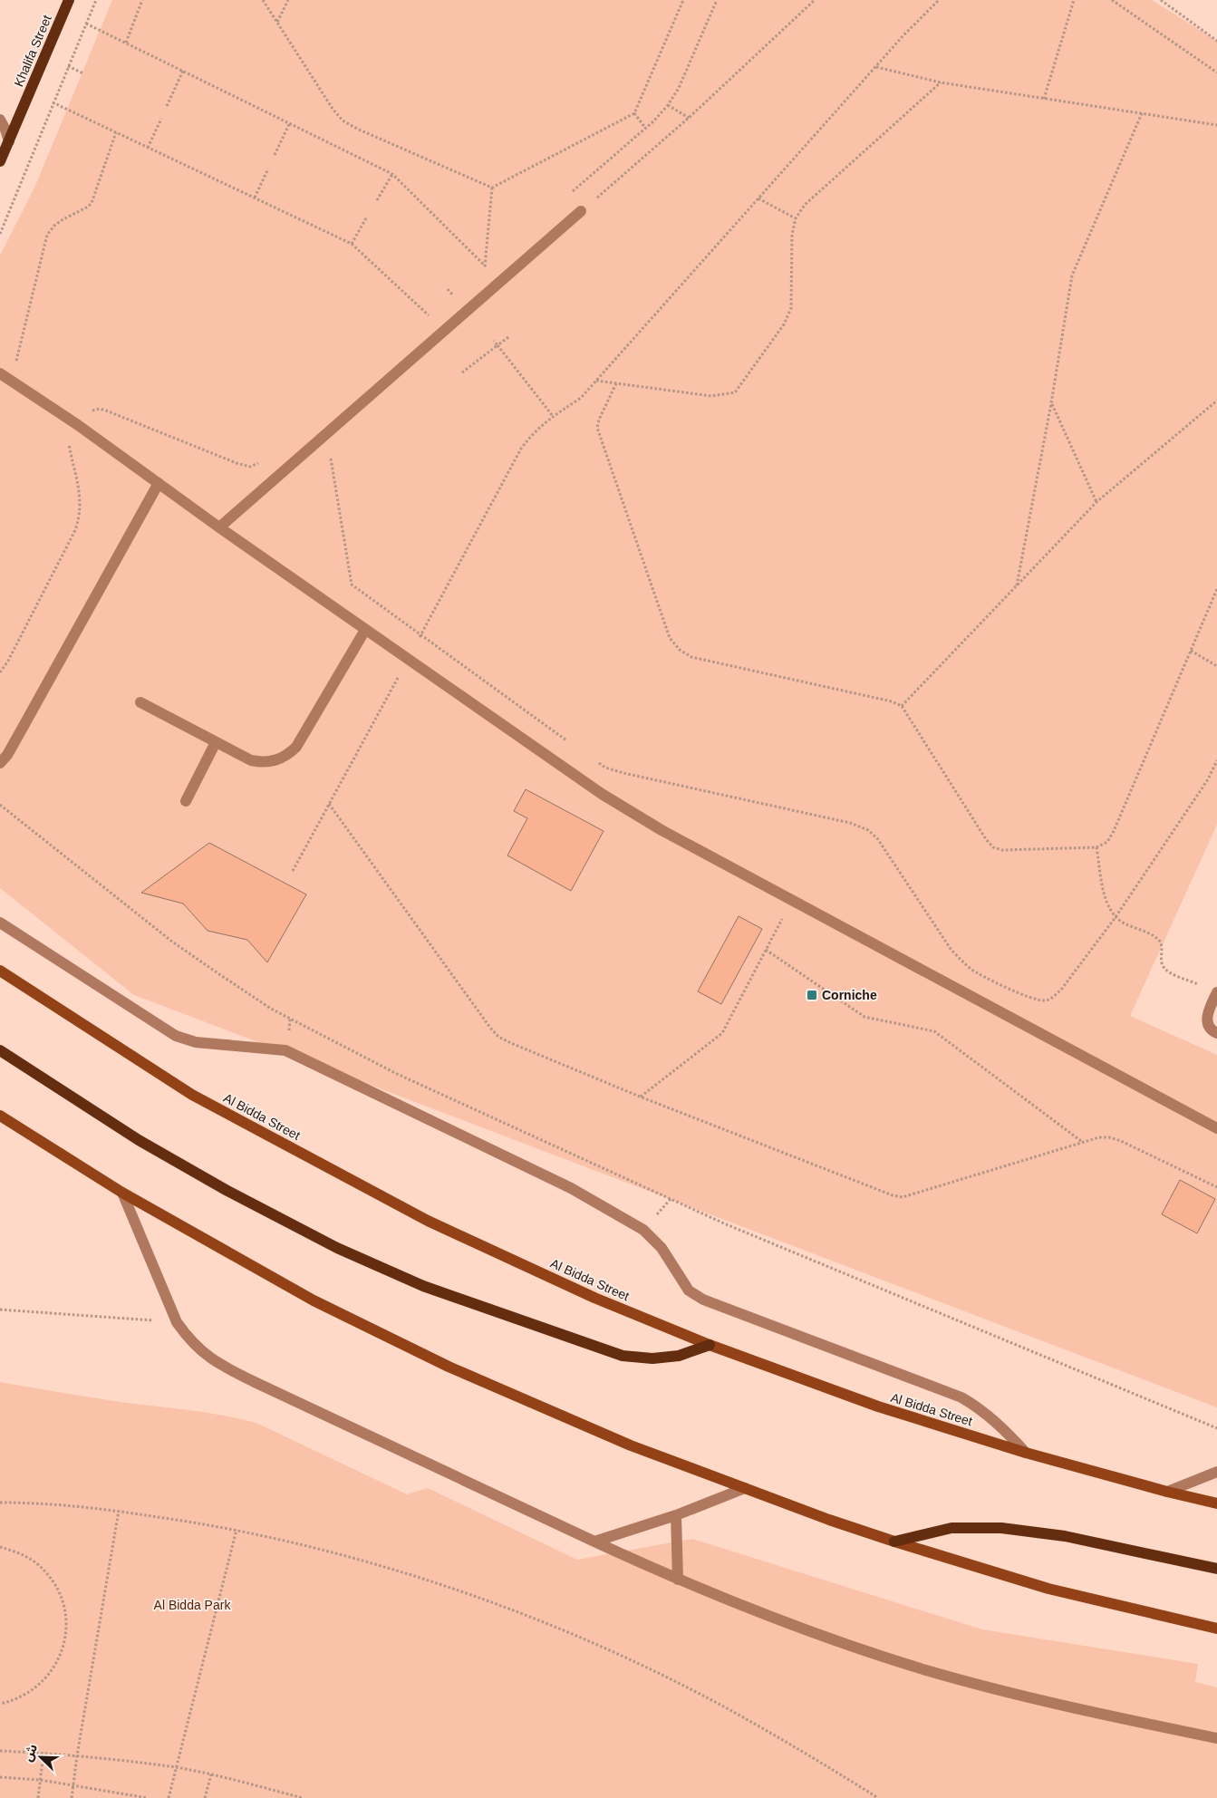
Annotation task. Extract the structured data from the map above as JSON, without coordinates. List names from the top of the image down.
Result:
{
  "streets": {
    "main road": ["Khalifa Street", "Al Bidda Street"]
  },
  "parks": ["Al Bidda Park"],
  "places": {
    "transit": ["Corniche"]
  },
  "north": "top left"
}
